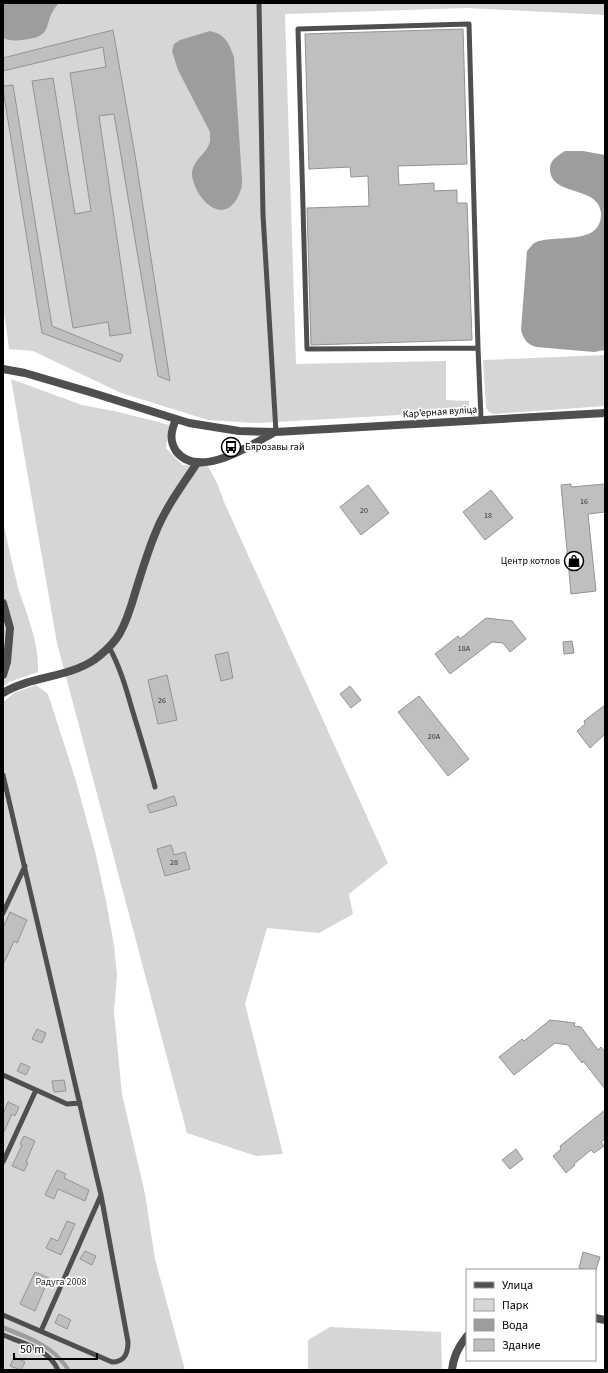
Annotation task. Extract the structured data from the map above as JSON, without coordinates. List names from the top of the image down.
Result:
{
  "streets": {
    "street": ["Карʼерная вуліца"]
  },
  "parks": ["Радуга 2008"],
  "places": {
    "bus stop": ["Бярозавы гай"],
    "shop": ["Центр котлов"]
  },
  "house_numbers": [
    "16",
    "20",
    "18",
    "18А",
    "26",
    "20А",
    "28"
  ],
  "legend": [
    "Улица",
    "Парк",
    "Вода",
    "Здание"
  ],
  "scale_bar": "50 m"
}
